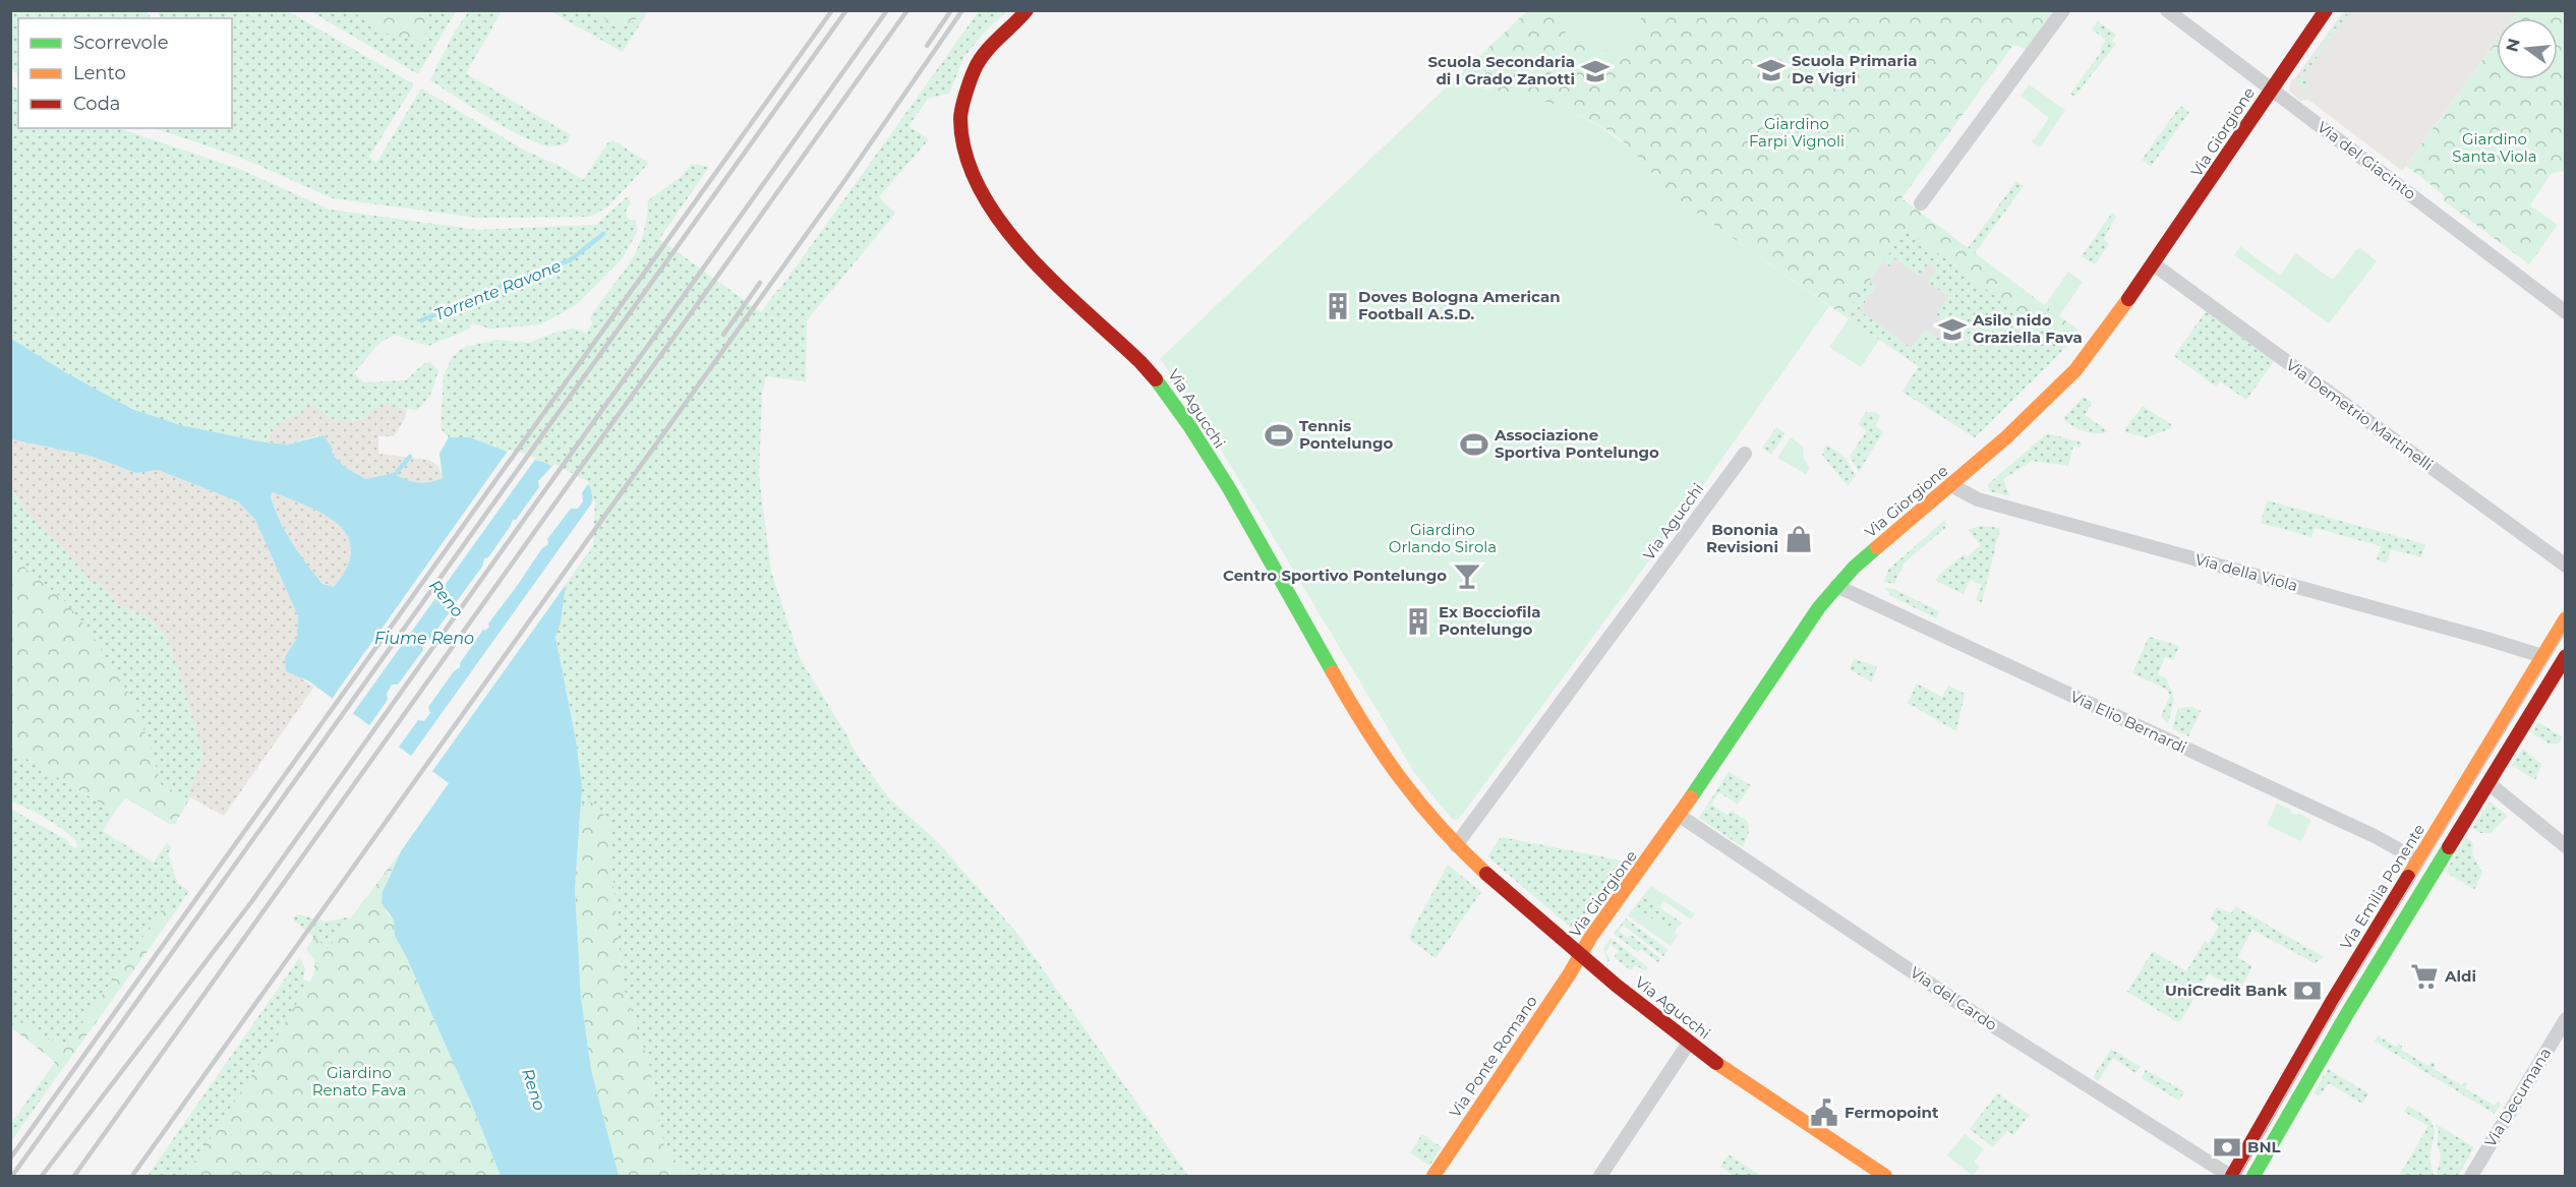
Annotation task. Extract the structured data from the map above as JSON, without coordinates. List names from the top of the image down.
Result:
{
  "streets": {
    "street": [
      "Via Giorgione",
      "Via del Giacinto",
      "Via Agucchi",
      "Via Demetrio Martinelli",
      "Via della Viola",
      "Via Elio Bernardi",
      "Via Emilia Ponente",
      "Via del Cardo",
      "Via Ponte Romano",
      "Via Decumana"
    ]
  },
  "crossings": [
    ["Via Giorgione", "Via del Giacinto"],
    ["Via Giorgione", "Via Agucchi"],
    ["Via Giorgione", "Via Demetrio Martinelli"],
    ["Via Giorgione", "Via della Viola"],
    ["Via Giorgione", "Via Elio Bernardi"],
    ["Via Giorgione", "Via del Cardo"],
    ["Via Giorgione", "Via Ponte Romano"],
    ["Via Agucchi", "Via Ponte Romano"],
    ["Via della Viola", "Via Emilia Ponente"],
    ["Via Elio Bernardi", "Via Emilia Ponente"],
    ["Via Emilia Ponente", "Via del Cardo"]
  ],
  "water": ["Torrente Ravone", "Reno", "Fiume Reno"],
  "parks": [
    "Giardino Farpi Vignoli",
    "Giardino Santa Viola",
    "Giardino Orlando Sirola",
    "Giardino Renato Fava"
  ],
  "places": {
    "school or university": ["Scuola Primaria De Vigri", "Scuola Secondaria di I Grado Zanotti", "Asilo nido Graziella Fava"],
    "building": ["Doves Bologna American Football A.S.D.", "Ex Bocciofila Pontelungo"],
    "sports": ["Tennis Pontelungo", "Associazione Sportiva Pontelungo"],
    "shop": ["Bononia Revisioni"],
    "bar": ["Centro Sportivo Pontelungo"],
    "supermarket": ["Aldi"],
    "bank": ["UniCredit Bank", "BNL"],
    "public building": ["Fermopoint"]
  },
  "legend": ["Scorrevole", "Lento", "Coda"],
  "north": "left"
}
